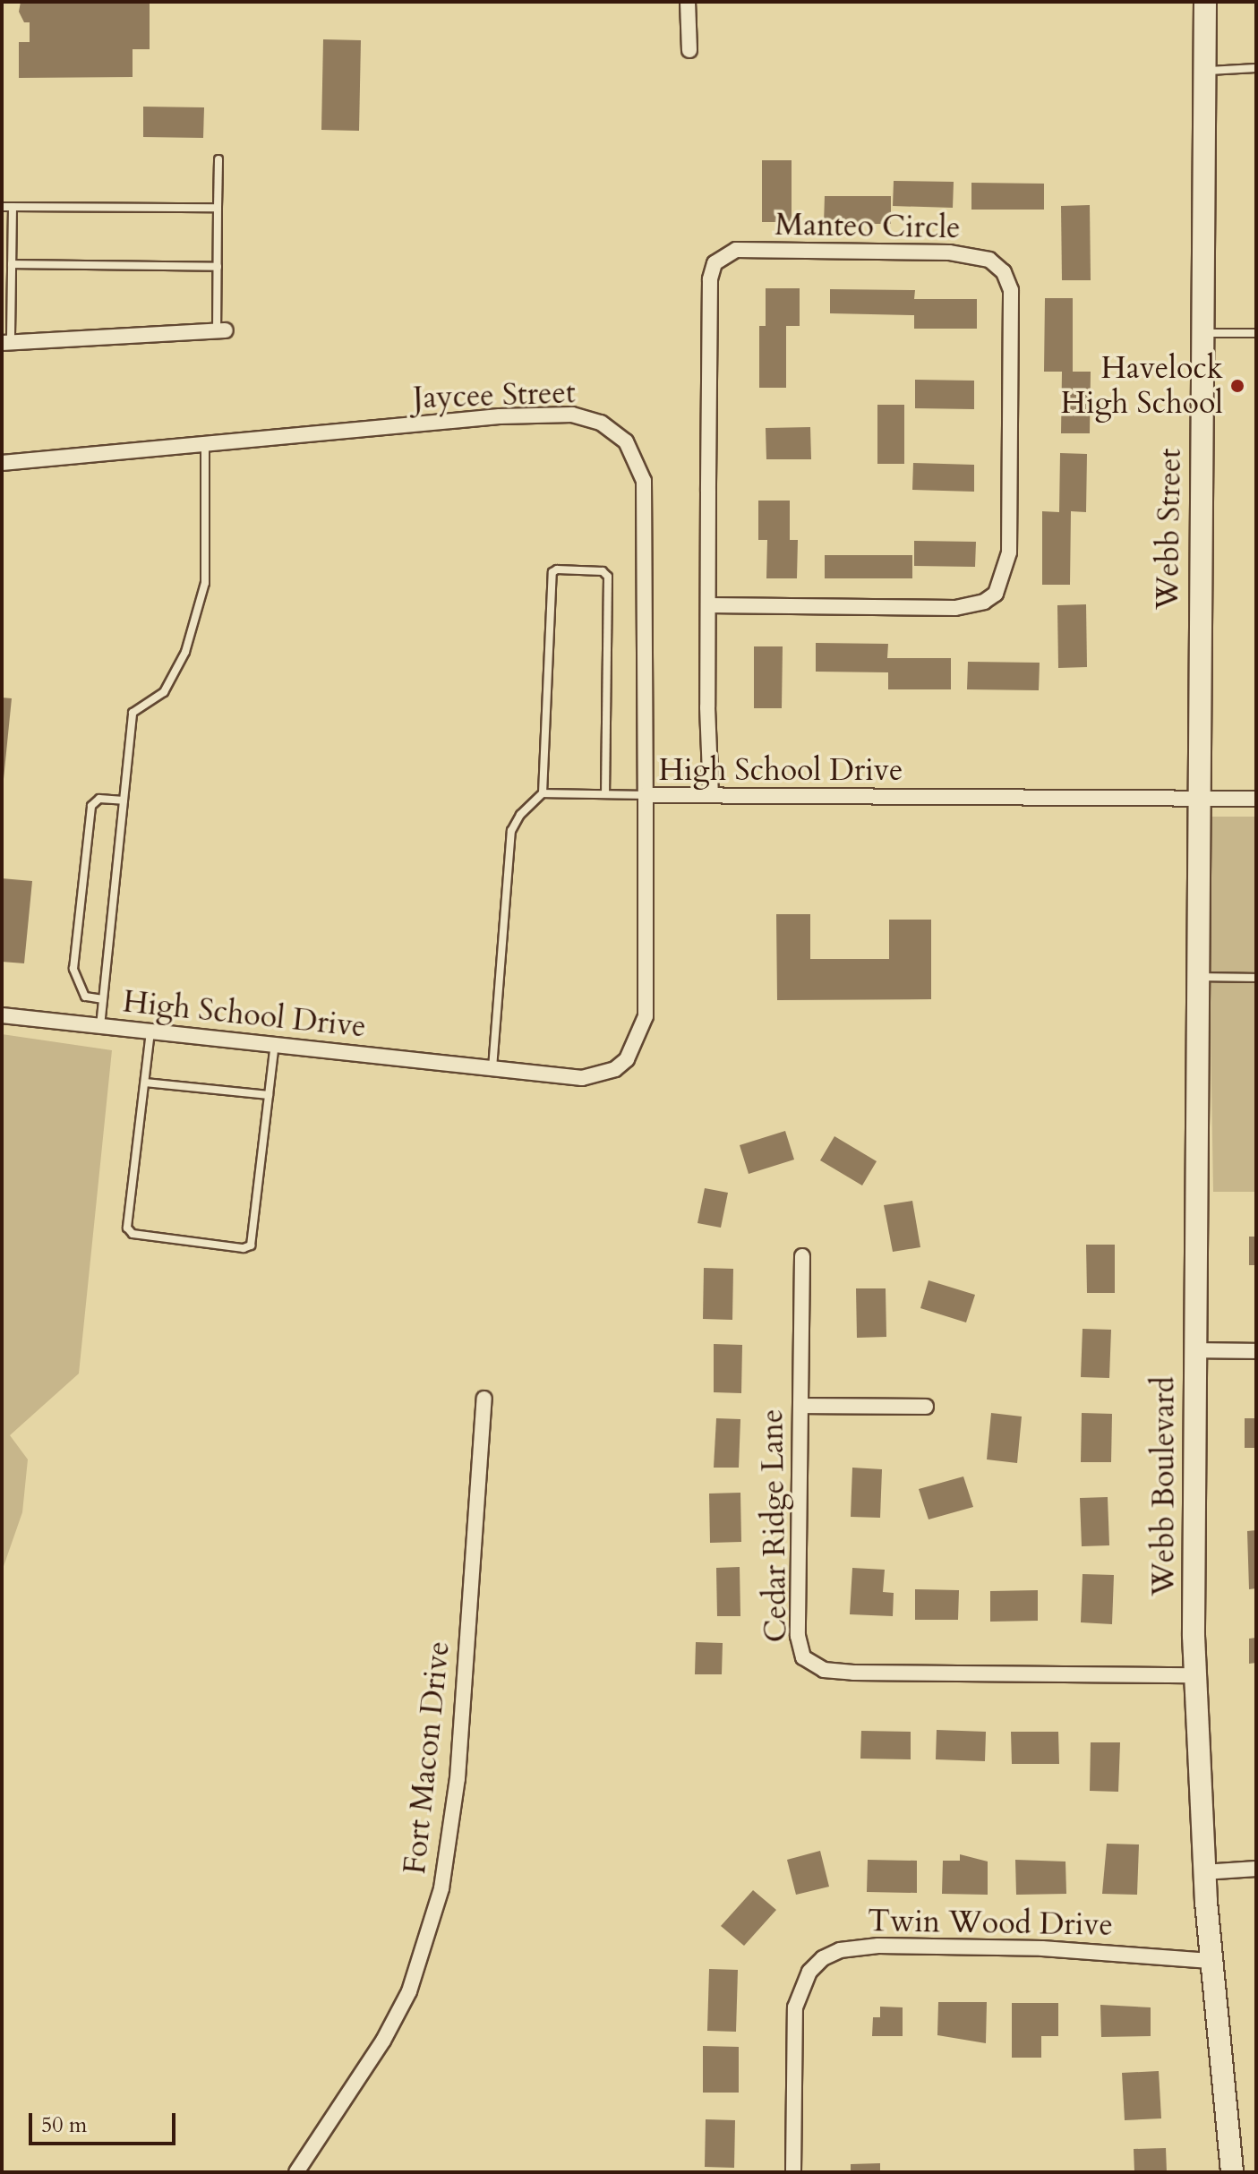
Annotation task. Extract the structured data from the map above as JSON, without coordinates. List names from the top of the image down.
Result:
{
  "streets": {
    "street": [
      "Manteo Circle",
      "Jaycee Street",
      "Webb Street",
      "High School Drive",
      "Webb Boulevard",
      "Cedar Ridge Lane",
      "Fort Macon Drive",
      "Twin Wood Drive"
    ]
  },
  "crossings": [
    ["Manteo Circle", "High School Drive"],
    ["Jaycee Street", "High School Drive"],
    ["Webb Street", "High School Drive"],
    ["Webb Street", "Webb Boulevard"],
    ["High School Drive", "Webb Boulevard"],
    ["Webb Boulevard", "Cedar Ridge Lane"],
    ["Webb Boulevard", "Twin Wood Drive"]
  ],
  "places": ["Havelock High School"],
  "scale_bar": "50 m"
}
